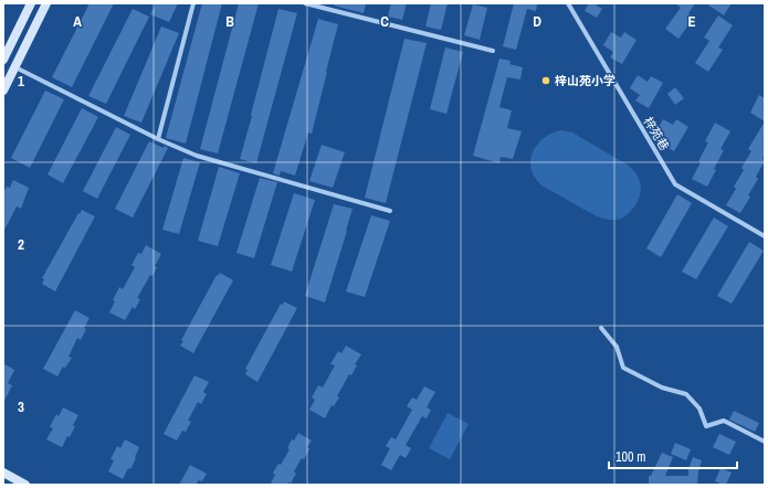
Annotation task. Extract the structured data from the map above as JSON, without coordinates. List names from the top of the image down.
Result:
{
  "streets": {
    "street": ["梓苑巷"]
  },
  "places": ["梓山苑小学"],
  "scale_bar": "100 m",
  "grid": {
    "columns": [
      "A",
      "B",
      "C",
      "D",
      "E"
    ],
    "rows": ["1", "2", "3"]
  }
}
